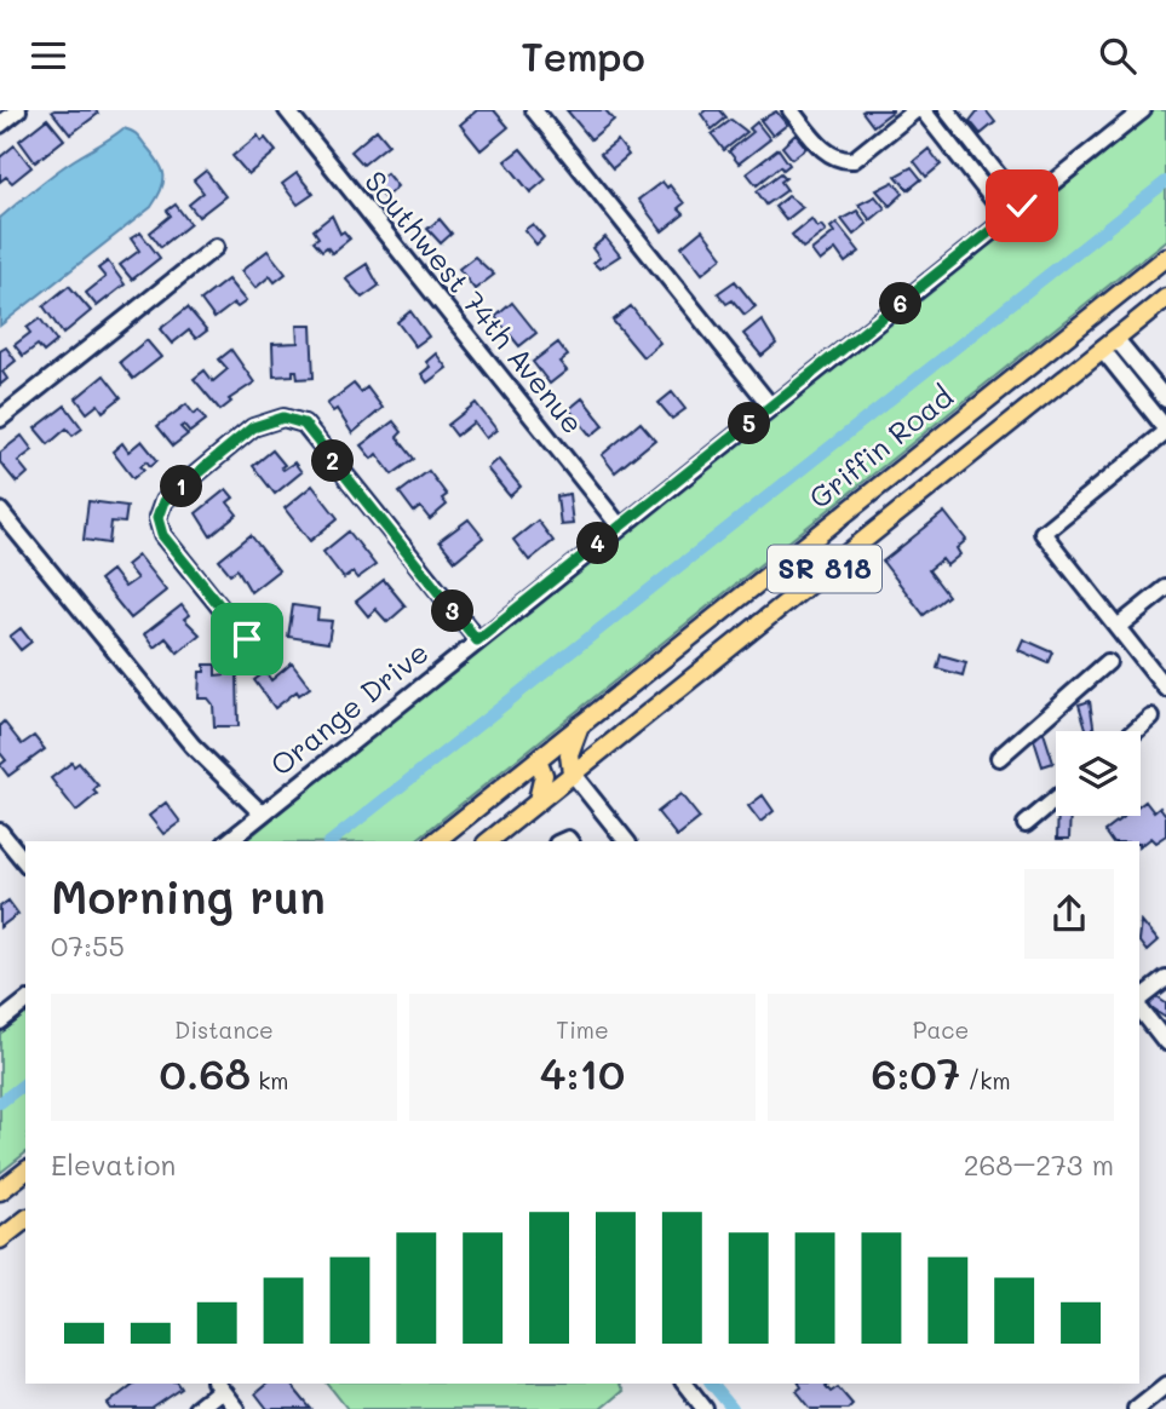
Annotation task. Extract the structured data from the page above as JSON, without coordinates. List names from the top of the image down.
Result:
{
  "streets": {
    "main road": ["Griffin Road", "SR 818"],
    "street": ["Southwest 74th Avenue", "Orange Drive"]
  },
  "crossings": [
    ["Southwest 74th Avenue", "Orange Drive"]
  ],
  "page": {
    "header": "Tempo",
    "pins": [
      "6",
      "5",
      "2",
      "1",
      "4",
      "3"
    ],
    "heading": ["Morning run", "07:55"],
    "stats": [
      ["Distance", "0.68 km"],
      ["Time", "4:10"],
      ["Pace", "6:07 /km"]
    ],
    "chart": ["Elevation", "268–273 m"]
  }
}
